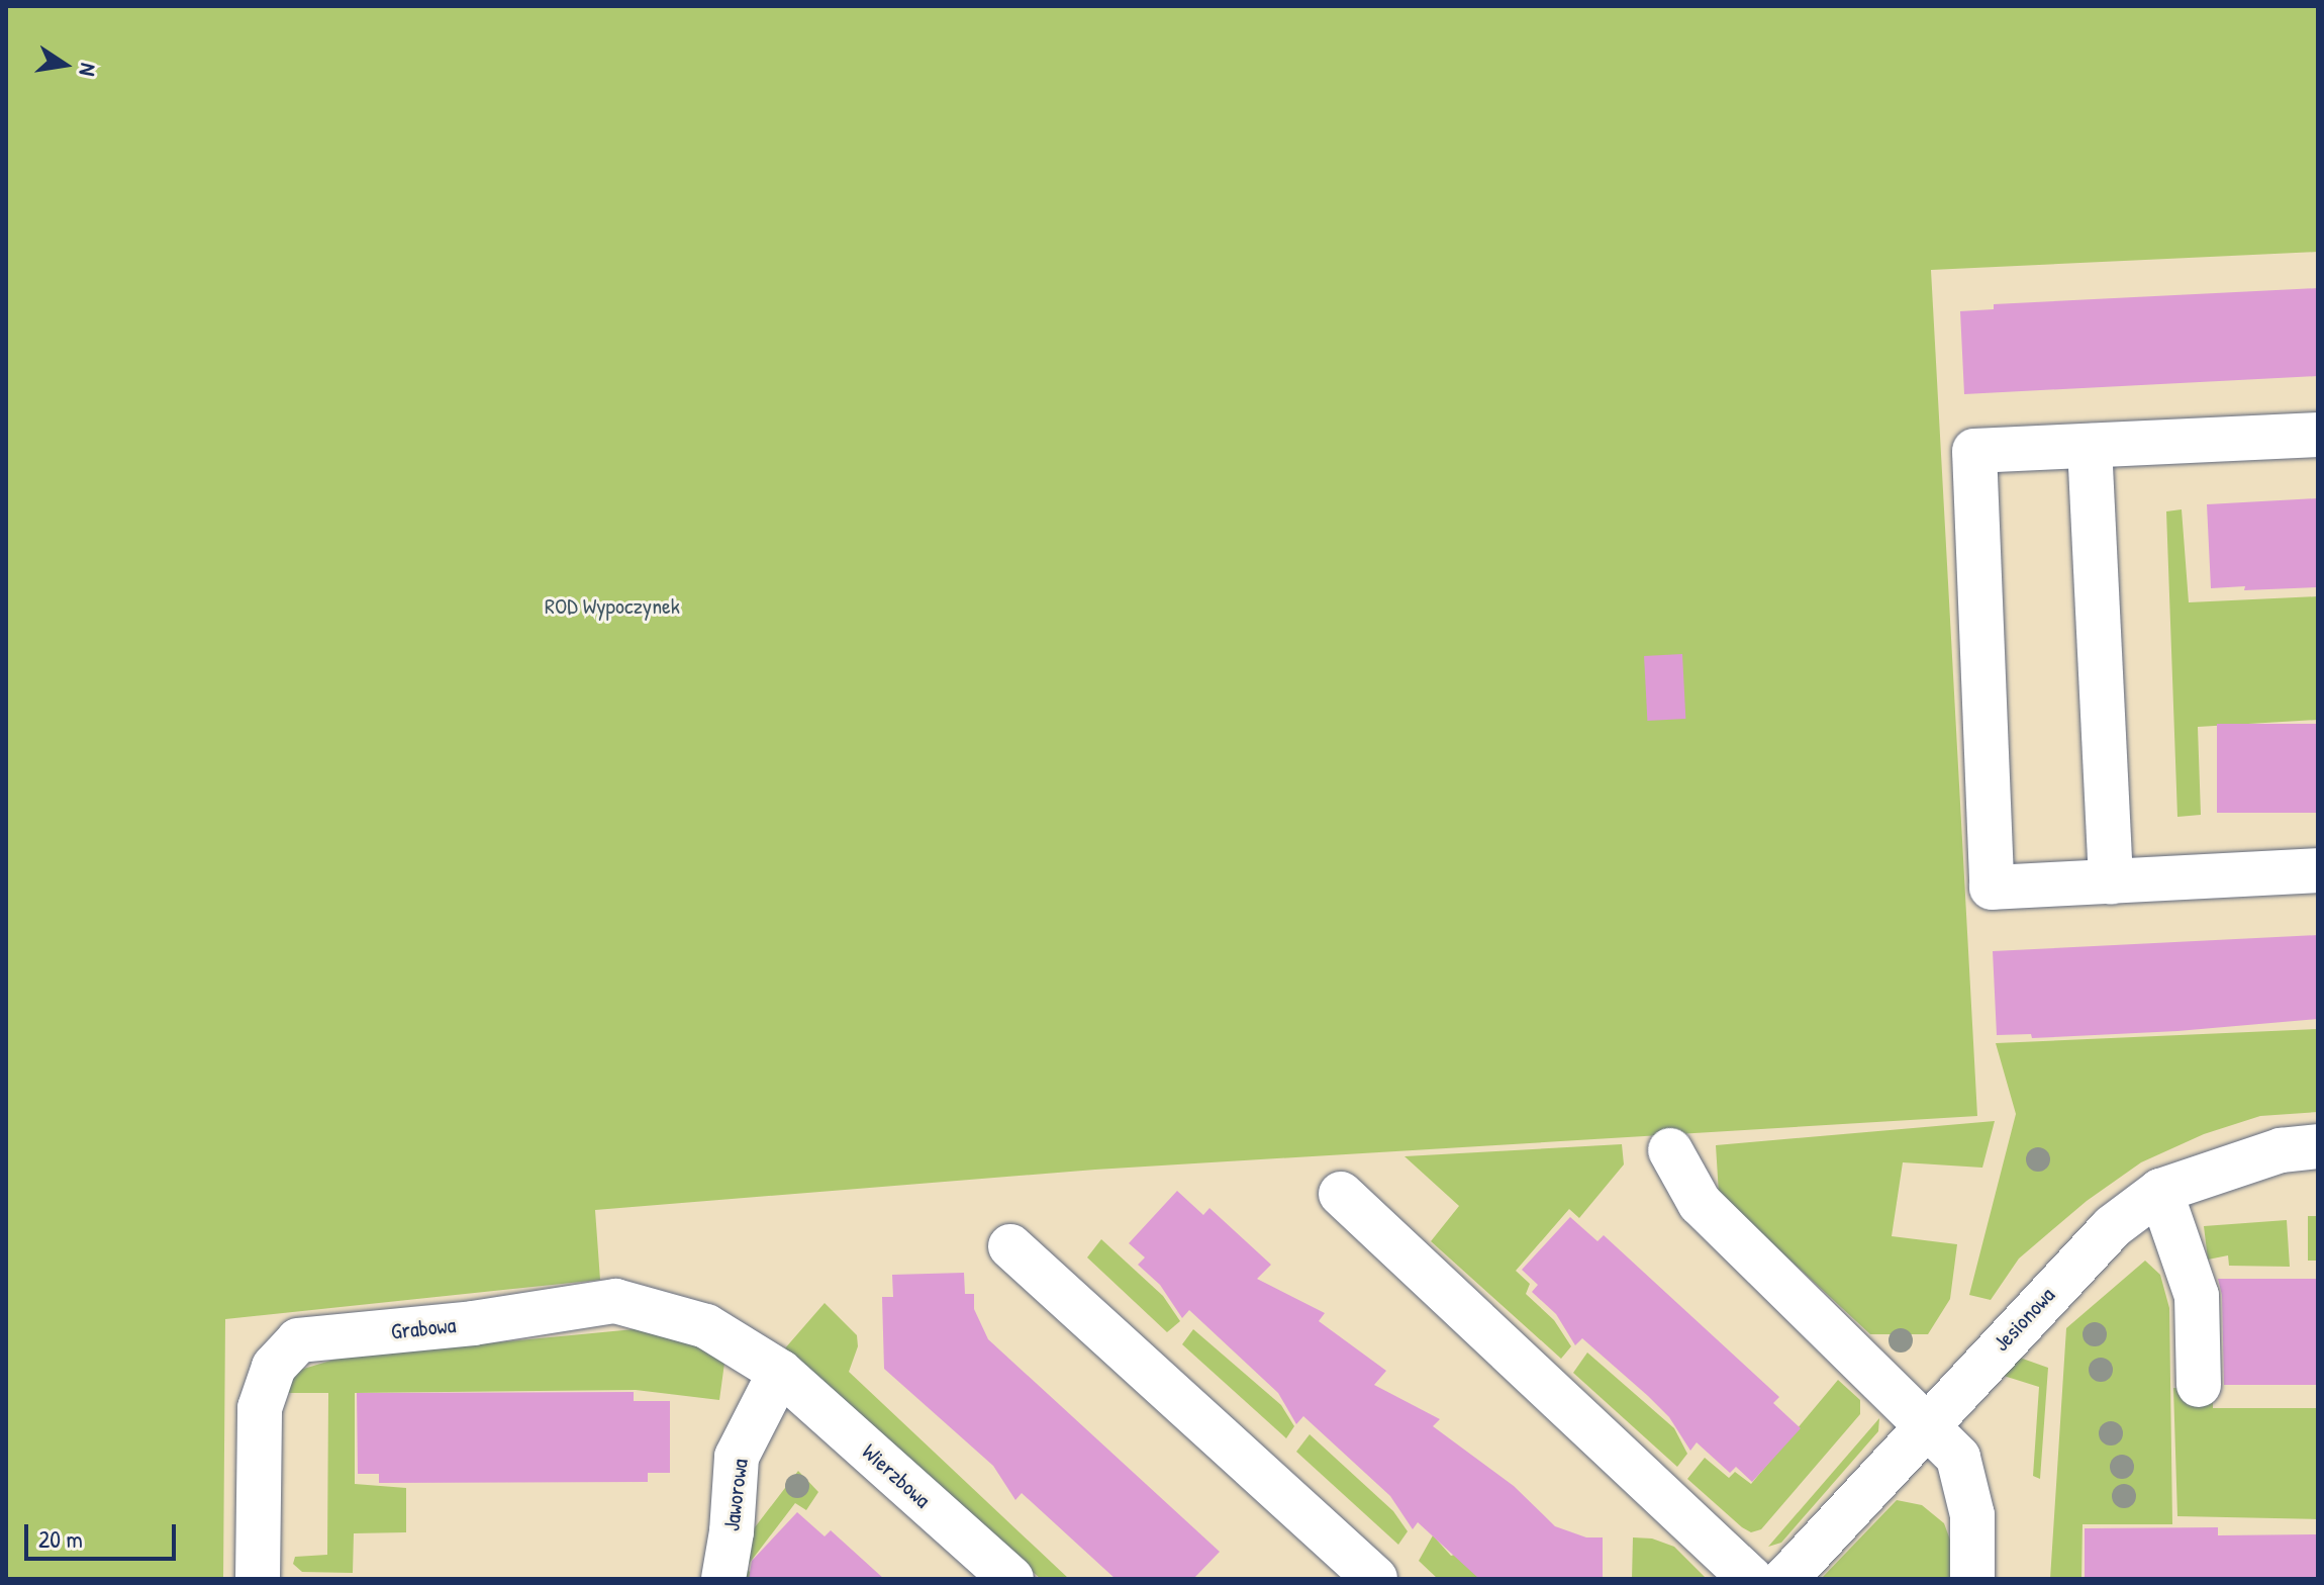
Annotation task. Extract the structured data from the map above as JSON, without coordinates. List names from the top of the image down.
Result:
{
  "streets": {
    "street": [
      "Jesionowa",
      "Grabowa",
      "Wierzbowa",
      "Jaworowa"
    ]
  },
  "crossings": [
    ["Grabowa", "Wierzbowa"],
    ["Grabowa", "Jaworowa"],
    ["Wierzbowa", "Jaworowa"]
  ],
  "parks": ["ROD Wypoczynek"],
  "scale_bar": "20 m",
  "north": "right"
}
